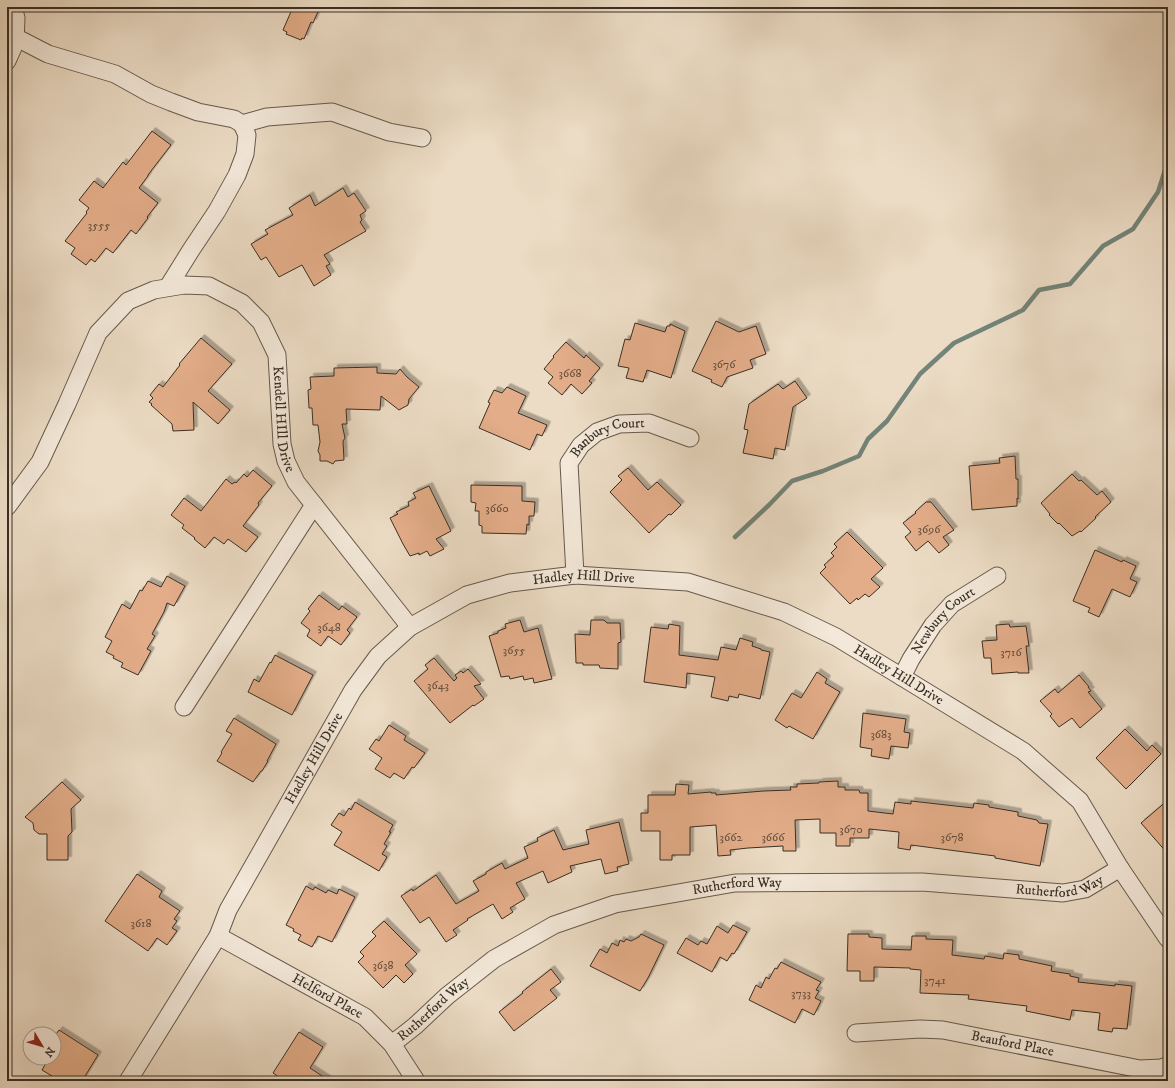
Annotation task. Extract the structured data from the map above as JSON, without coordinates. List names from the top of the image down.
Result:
{
  "streets": {
    "street": [
      "Kendell HIll Drive",
      "Banbury Court",
      "Hadley Hill Drive",
      "Newbury Court",
      "Rutherford Way",
      "Helford Place",
      "Beauford Place"
    ]
  },
  "crossings": [
    ["Kendell HIll Drive", "Hadley Hill Drive"],
    ["Banbury Court", "Hadley Hill Drive"],
    ["Hadley Hill Drive", "Newbury Court"],
    ["Hadley Hill Drive", "Rutherford Way"],
    ["Hadley Hill Drive", "Helford Place"],
    ["Rutherford Way", "Helford Place"]
  ],
  "house_numbers": [
    "3555",
    "3676",
    "3668",
    "3660",
    "3696",
    "3648",
    "3655",
    "3716",
    "3643",
    "3683",
    "3670",
    "3662",
    "3666",
    "3678",
    "3618",
    "3638",
    "3741",
    "3733"
  ],
  "north": "bottom right"
}
